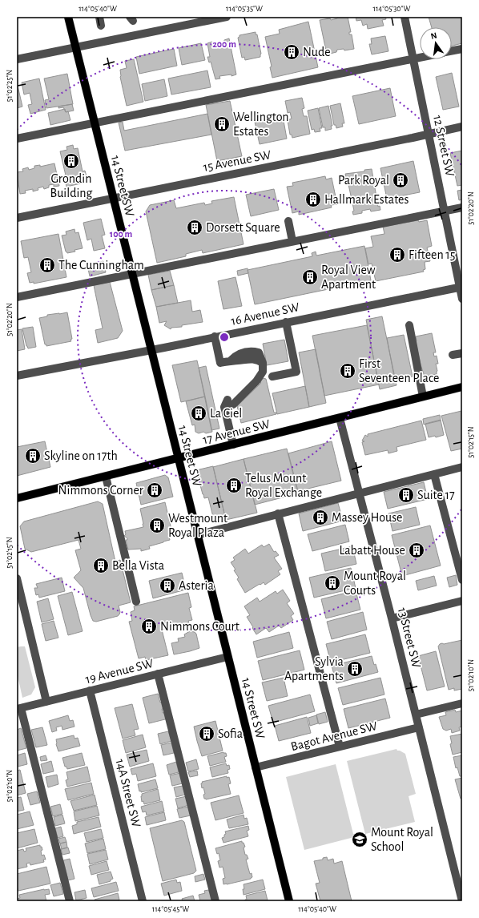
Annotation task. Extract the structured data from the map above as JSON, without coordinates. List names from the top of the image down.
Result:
{
  "streets": {
    "main road": ["14 Street SW", "17 Avenue SW"],
    "street": [
      "12 Street SW",
      "15 Avenue SW",
      "16 Avenue SW",
      "13 Street SW",
      "19 Avenue SW",
      "Bagot Avenue SW",
      "14A Street SW"
    ]
  },
  "crossings": [
    ["12 Street SW", "15 Avenue SW"],
    ["12 Street SW", "16 Avenue SW"],
    ["15 Avenue SW", "14 Street SW"],
    ["14 Street SW", "16 Avenue SW"],
    ["14 Street SW", "17 Avenue SW"],
    ["14 Street SW", "19 Avenue SW"],
    ["14 Street SW", "Bagot Avenue SW"],
    ["17 Avenue SW", "13 Street SW"],
    ["13 Street SW", "Bagot Avenue SW"],
    ["19 Avenue SW", "14A Street SW"]
  ],
  "places": {
    "building": [
      "Nude",
      "Wellington Estates",
      "Grondin Building",
      "Park Royal",
      "Hallmark Estates",
      "Dorsett Square",
      "Fifteen 15",
      "The Cunningham",
      "Royal View Apartment",
      "First Seventeen Place",
      "La Ciel",
      "Skyline on 17th",
      "Telus Mount Royal Exchange",
      "Nimmons Corner",
      "Suite 17",
      "Massey House",
      "Westmount Royal Plaza",
      "Labatt House",
      "Bella Vista",
      "Mount Royal Courts",
      "Asteria",
      "Nimmons Court",
      "Sylvia Apartments",
      "Sofia"
    ],
    "school or university": ["Mount Royal School"]
  },
  "north": "top",
  "coordinates": [
    "114°05'40\"W",
    "114°05'35\"W",
    "114°05'30\"W",
    "51°02'25\"N",
    "51°02'20\"N",
    "51°02'15\"N",
    "51°02'10\"N",
    "114°05'45\"W"
  ],
  "rings": ["200 m", "100 m"]
}
